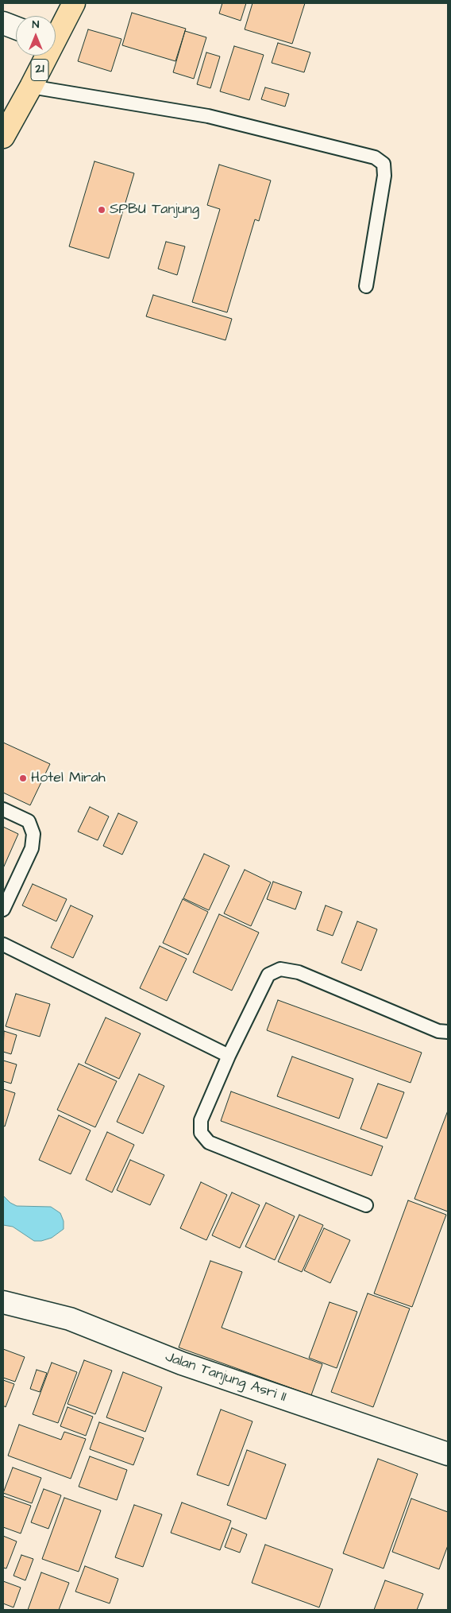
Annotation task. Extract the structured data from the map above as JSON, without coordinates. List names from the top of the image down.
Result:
{
  "streets": {
    "highway": ["21"],
    "street": ["Jalan Tanjung Asri II"]
  },
  "places": ["SPBU Tanjung", "Hotel Mirah"],
  "north": "top"
}
